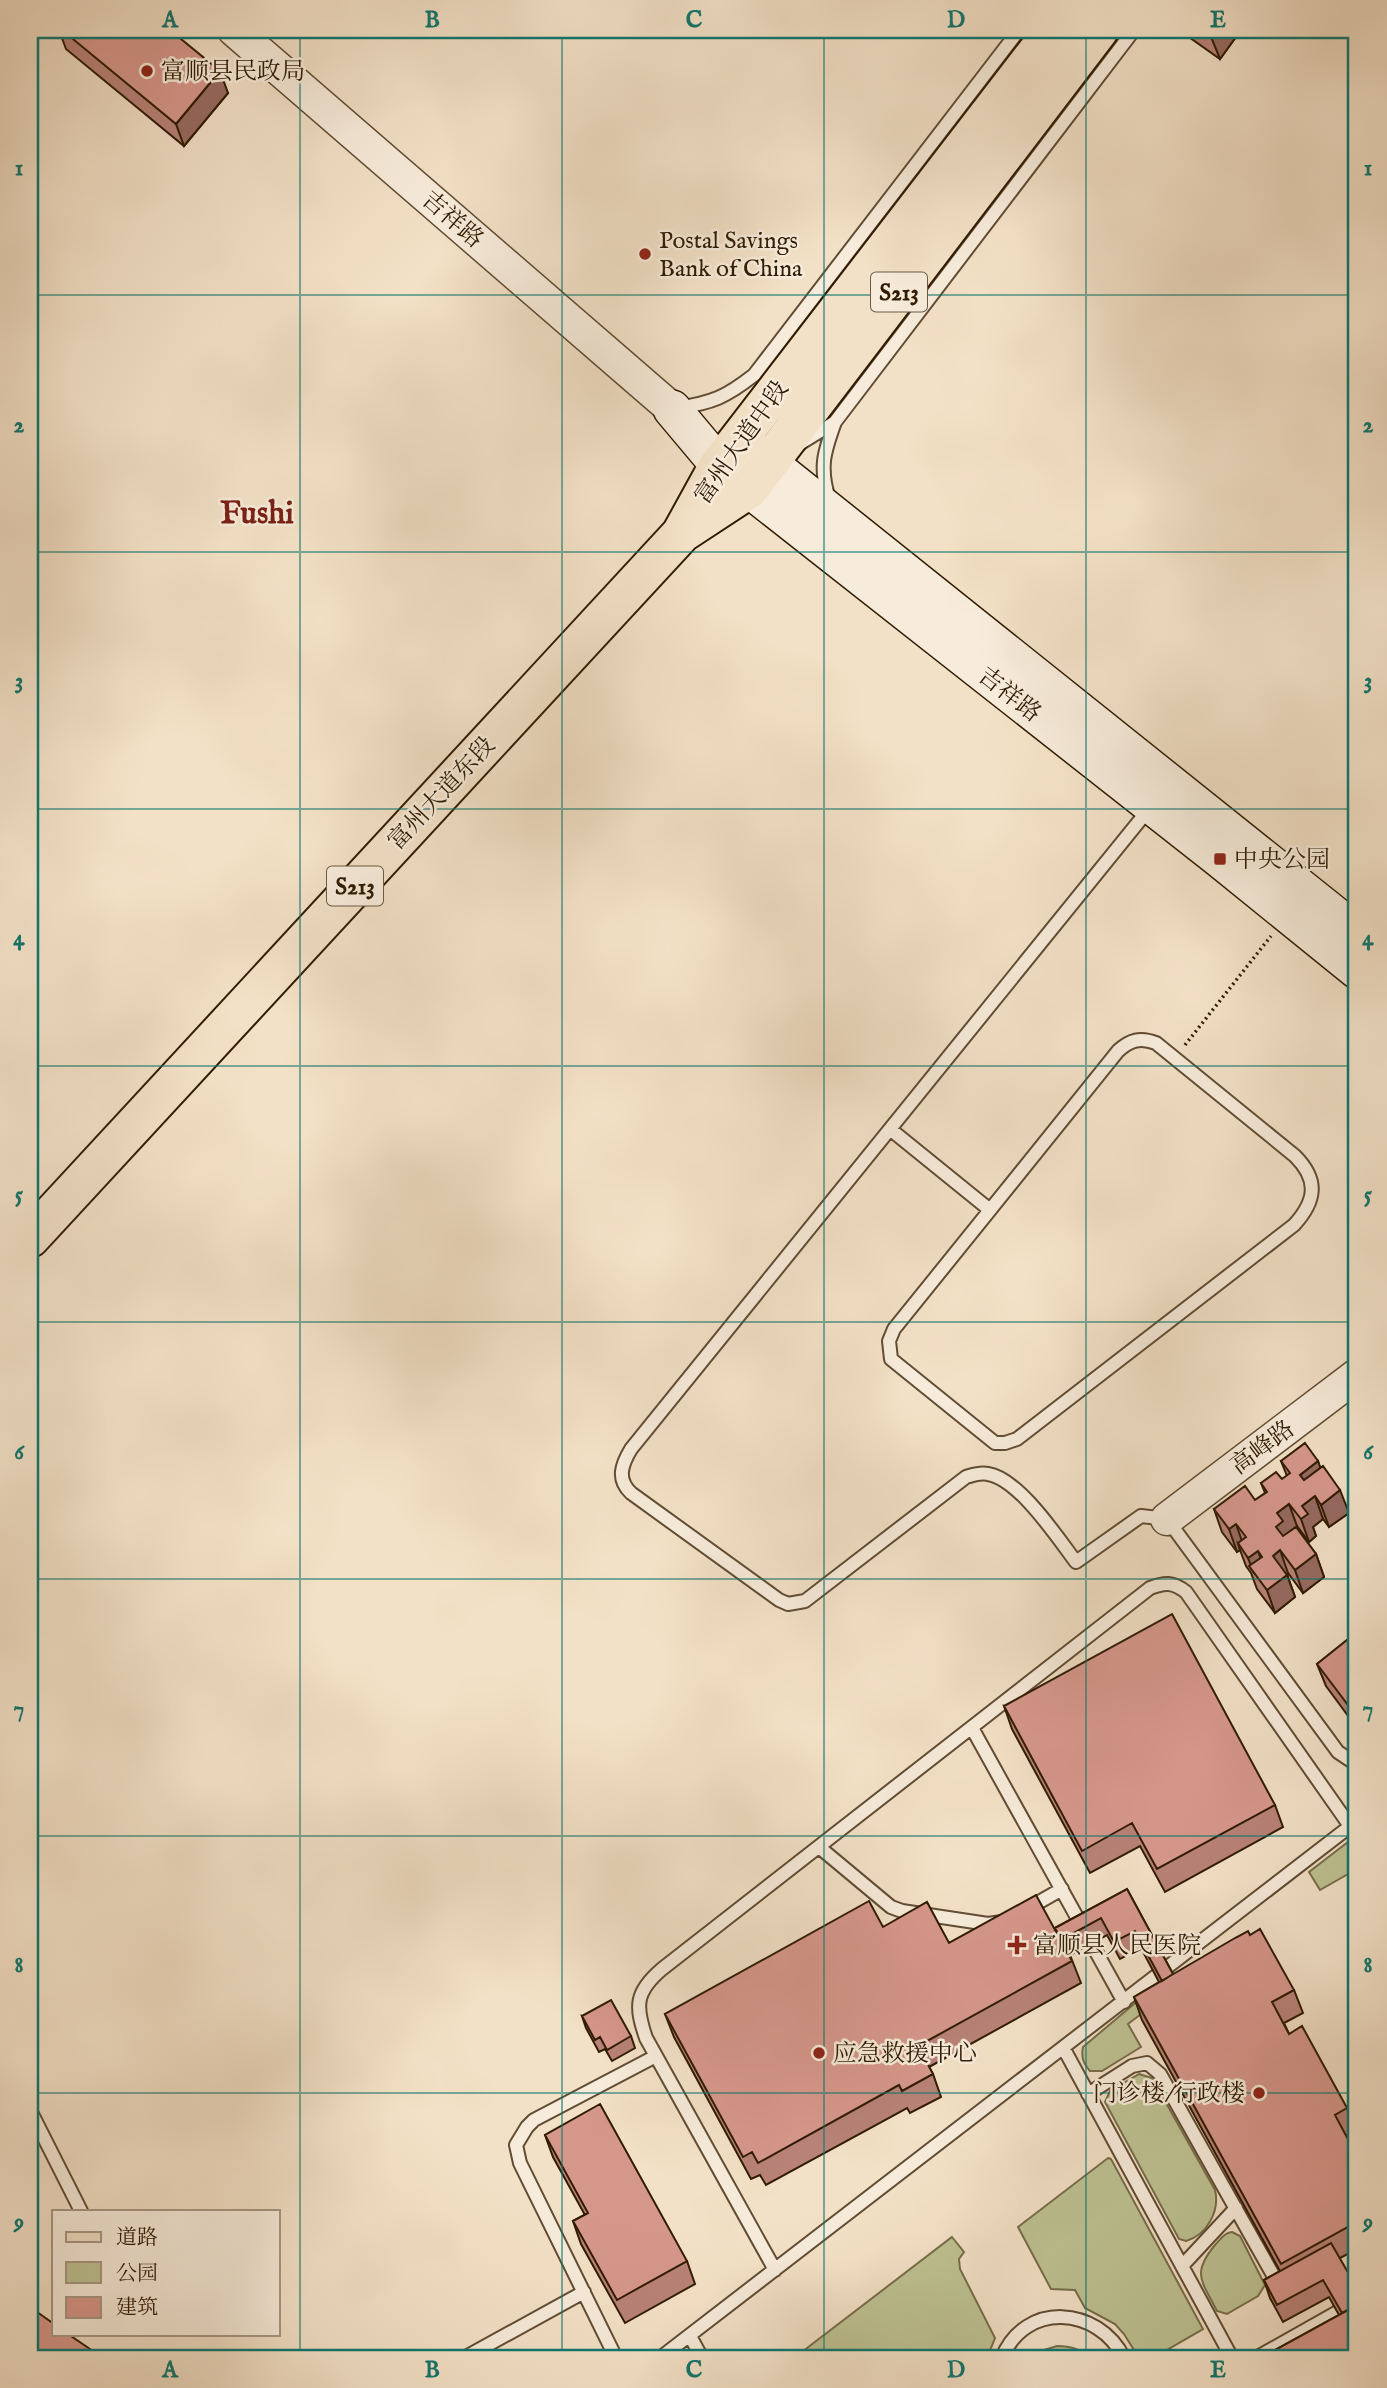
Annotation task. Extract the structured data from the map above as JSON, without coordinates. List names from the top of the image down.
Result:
{
  "streets": {
    "main road": [
      "吉祥路",
      "S213",
      "富州大道中段",
      "富州大道东段"
    ],
    "street": ["高峰路"]
  },
  "crossings": [
    ["吉祥路", "富州大道中段"],
    ["富州大道中段", "富州大道东段"]
  ],
  "districts": ["Fushi"],
  "places": {
    "other": [
      "富顺县民政局",
      "Postal Savings Bank of China",
      "应急救援中心",
      "门诊楼/行政楼"
    ],
    "transit": ["中央公园"],
    "health": ["富顺县人民医院"]
  },
  "legend": ["道路", "公园", "建筑"],
  "grid": {
    "columns": [
      "A",
      "B",
      "C",
      "D",
      "E"
    ],
    "rows": [
      "1",
      "2",
      "3",
      "4",
      "5",
      "6",
      "7",
      "8",
      "9"
    ]
  }
}
